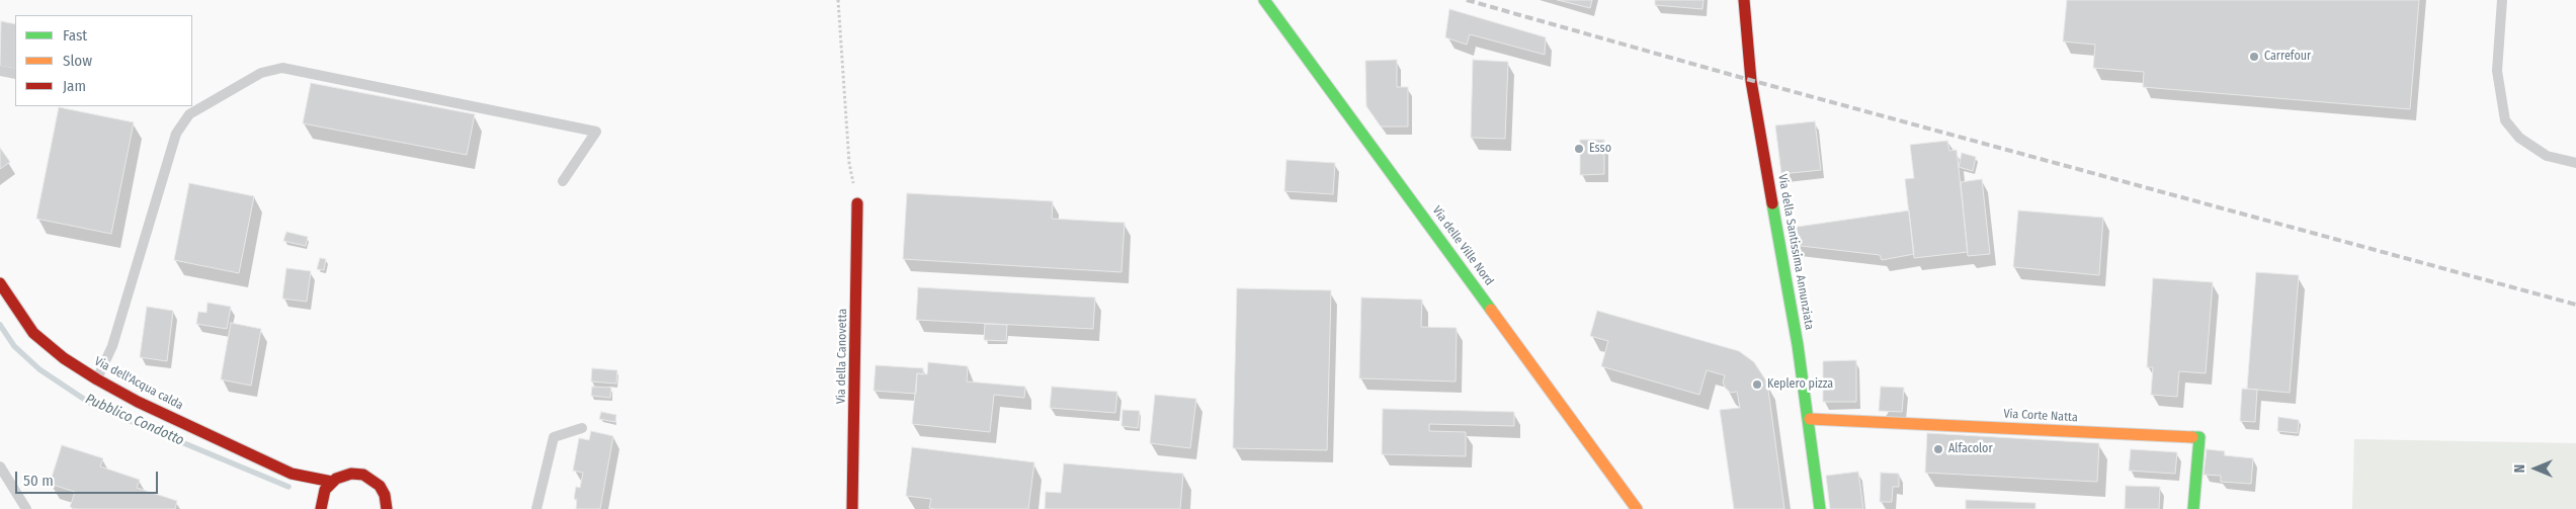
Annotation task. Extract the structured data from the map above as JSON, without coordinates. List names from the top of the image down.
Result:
{
  "streets": {
    "street": [
      "Via delle Ville Nord",
      "Via della Santissima Annunziata",
      "Via della Canovetta",
      "Via dell'Acqua calda",
      "Via Corte Natta"
    ]
  },
  "crossings": [
    ["Via della Santissima Annunziata", "Via Corte Natta"]
  ],
  "water": ["Pubblico Condotto"],
  "places": [
    "Carrefour",
    "Esso",
    "Keplero pizza",
    "Alfacolor"
  ],
  "legend": ["Fast", "Slow", "Jam"],
  "scale_bar": "50 m",
  "north": "left"
}
